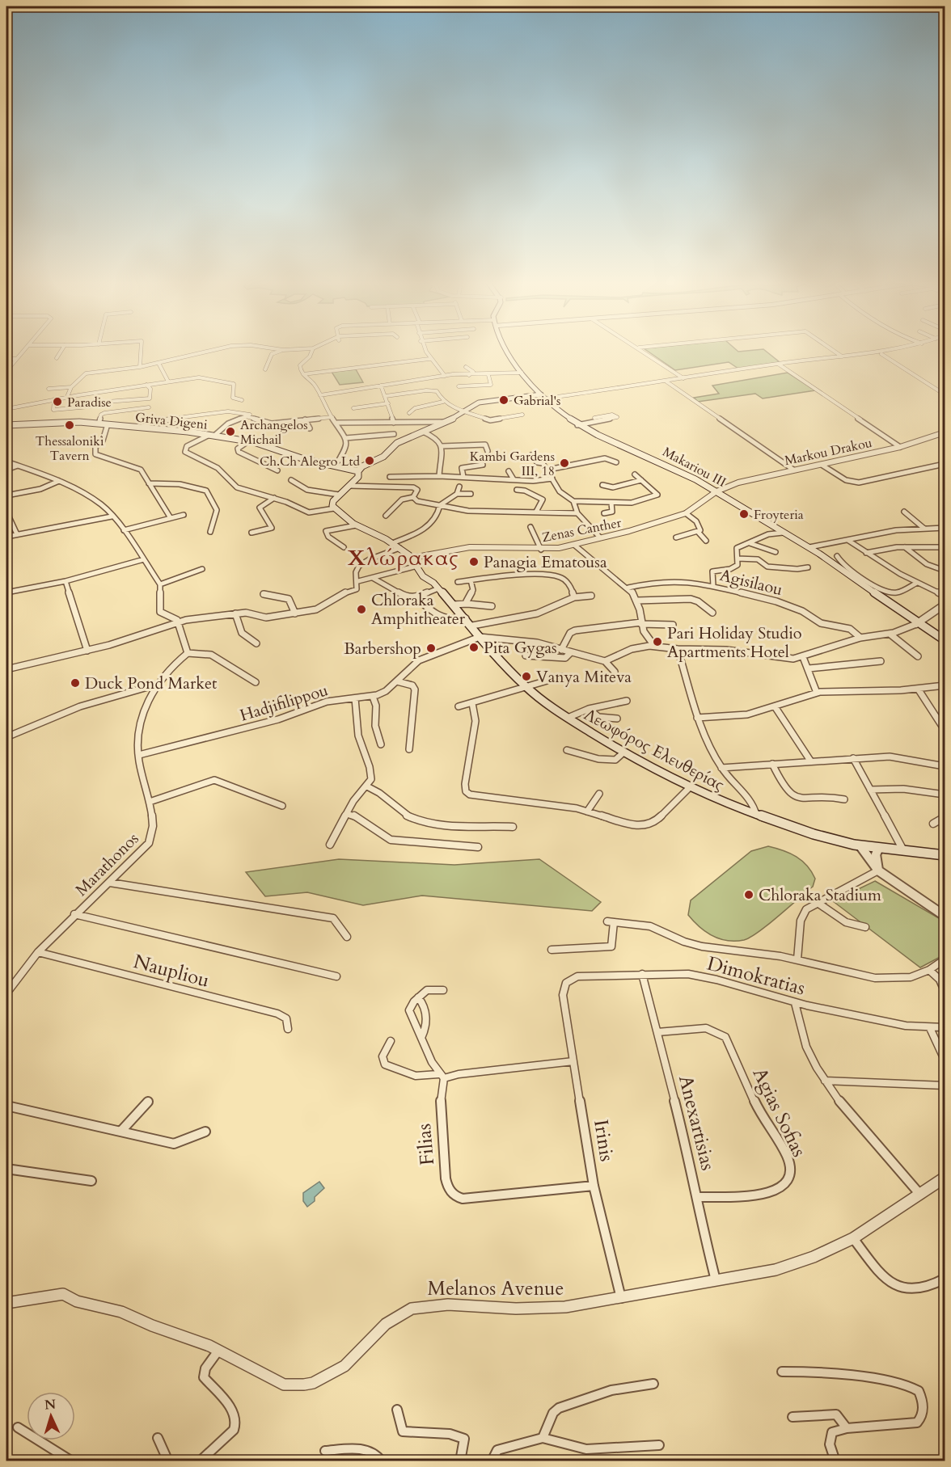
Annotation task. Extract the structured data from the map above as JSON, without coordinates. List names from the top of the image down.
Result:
{
  "streets": {
    "main road": ["Griva Digeni", "Makariou III", "Λεωφόρος Ελευθερίας"],
    "street": [
      "Markou Drakou",
      "Zenas Canther",
      "Agisilaou",
      "Hadjifilippou",
      "Marathonos",
      "Naupliou",
      "Dimokratias",
      "Agias Sofias",
      "Anexartisias",
      "Irinis",
      "Filias",
      "Melanos Avenue"
    ]
  },
  "crossings": [
    ["Markou Drakou", "Makariou III"],
    ["Markou Drakou", "Zenas Canther"],
    ["Makariou III", "Zenas Canther"],
    ["Zenas Canther", "Λεωφόρος Ελευθερίας"],
    ["Hadjifilippou", "Λεωφόρος Ελευθερίας"],
    ["Hadjifilippou", "Marathonos"],
    ["Marathonos", "Naupliou"],
    ["Dimokratias", "Anexartisias"],
    ["Dimokratias", "Irinis"],
    ["Agias Sofias", "Anexartisias"],
    ["Anexartisias", "Melanos Avenue"],
    ["Irinis", "Filias"],
    ["Irinis", "Melanos Avenue"]
  ],
  "districts": ["Χλώρακας"],
  "places": [
    "Gabrial's",
    "Paradise",
    "Thessaloniki Tavern",
    "Archangelos Michail",
    "Ch.Ch Alegro Ltd",
    "Kambi Gardens III, 18",
    "Froyteria",
    "Panagia Ematousa",
    "Chloraka Amphitheater",
    "Pari Holiday Studio Apartments Hotel",
    "Pita Gygas",
    "Barbershop",
    "Vanya Miteva",
    "Duck Pond Market",
    "Chloraka Stadium"
  ],
  "north": "top"
}
